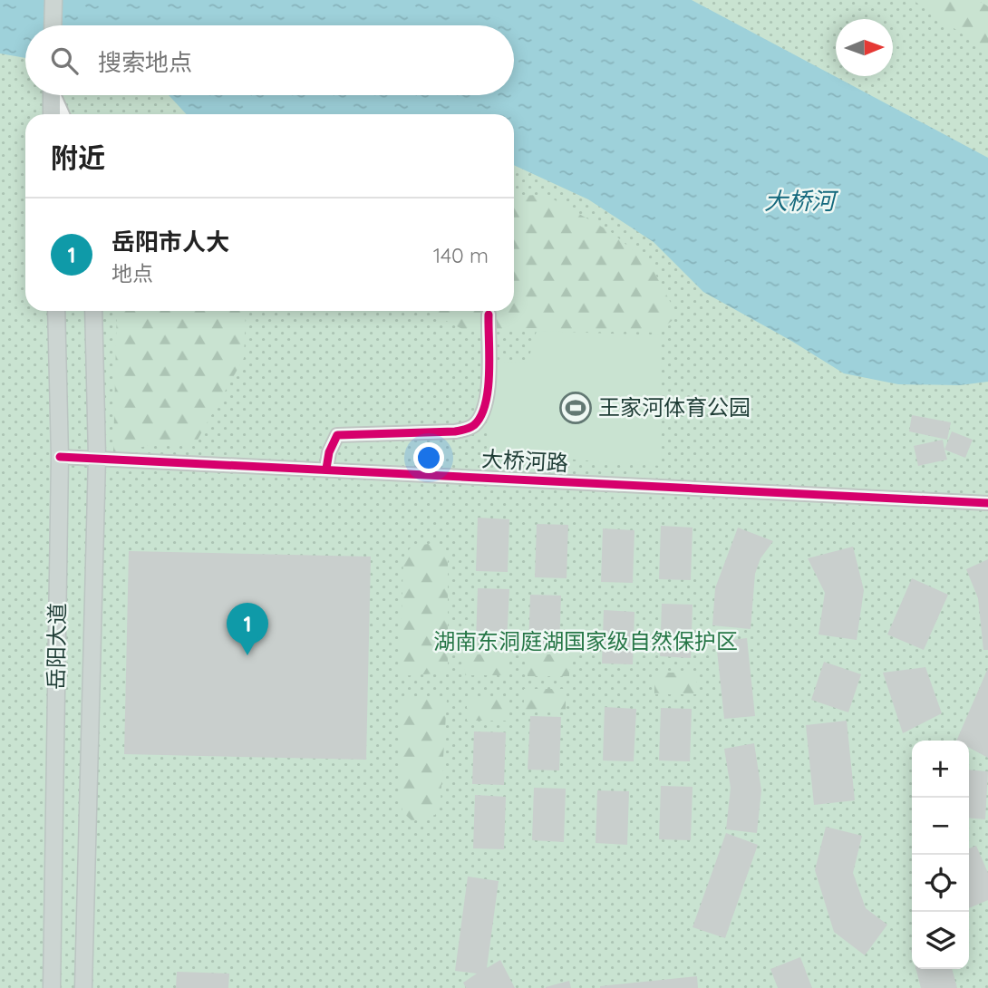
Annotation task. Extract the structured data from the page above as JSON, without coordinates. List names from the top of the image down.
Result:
{
  "streets": {
    "main road": ["岳阳大道"],
    "street": ["大桥河路"]
  },
  "crossings": [
    ["大桥河路", "岳阳大道"]
  ],
  "water": ["大桥河"],
  "parks": ["湖南东洞庭湖国家级自然保护区"],
  "places": {
    "sports": ["王家河体育公园"]
  },
  "north": "right",
  "page": {
    "search": "搜索地点",
    "heading": "附近",
    "list": [
      {
        "mark": "1",
        "name": "岳阳市人大",
        "note": "地点",
        "value": "140 m"
      }
    ],
    "pins": "1",
    "map_buttons": ["+", "−"]
  }
}
